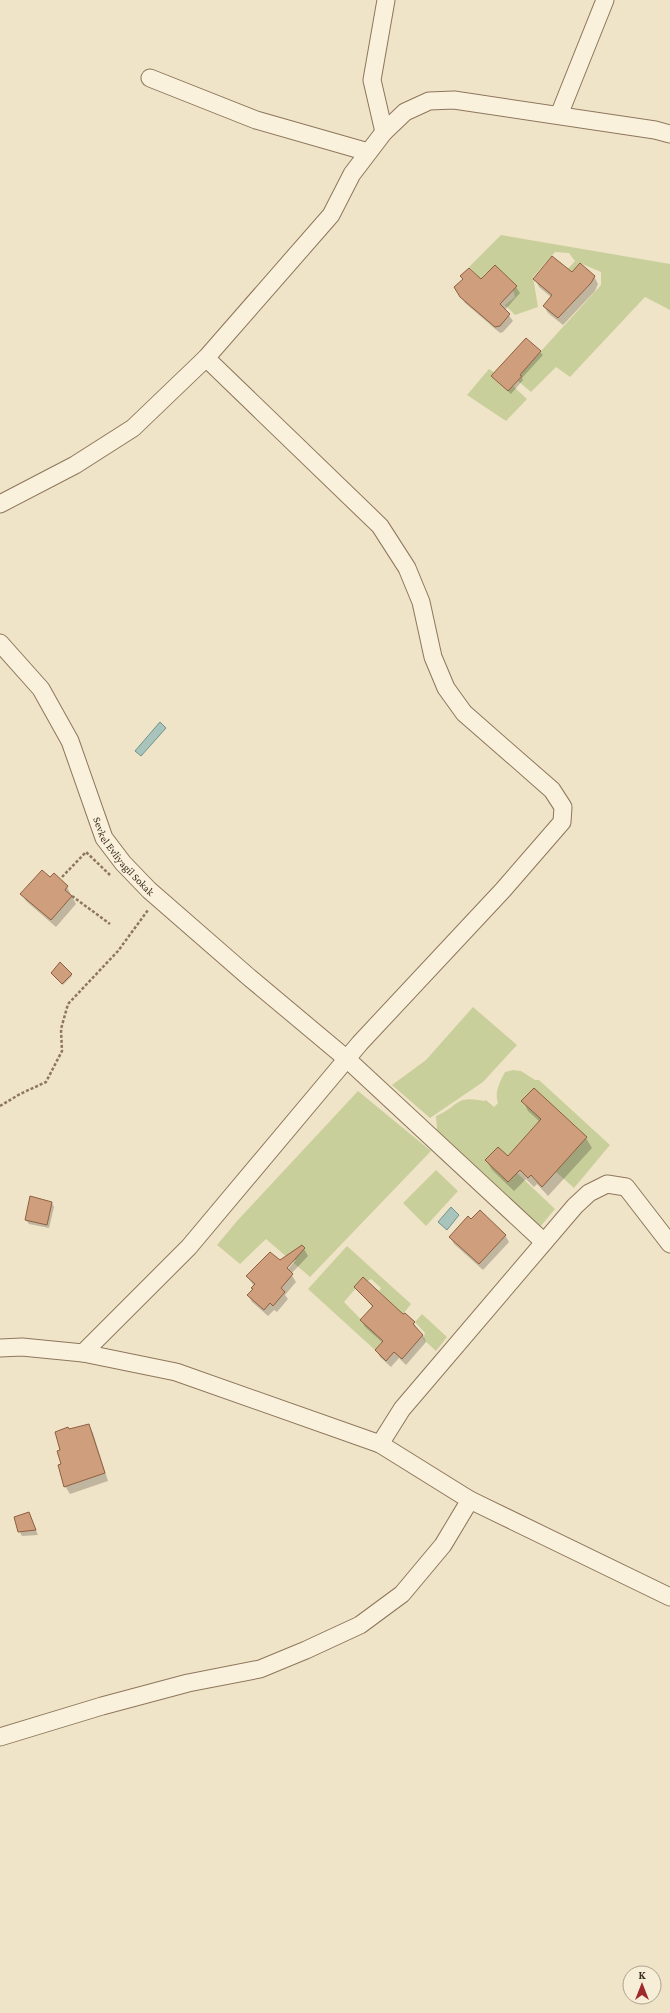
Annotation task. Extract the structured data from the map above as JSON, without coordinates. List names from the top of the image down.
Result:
{
  "streets": {
    "street": ["Sevkel Evliyagil Sokak"]
  },
  "north": "top"
}
